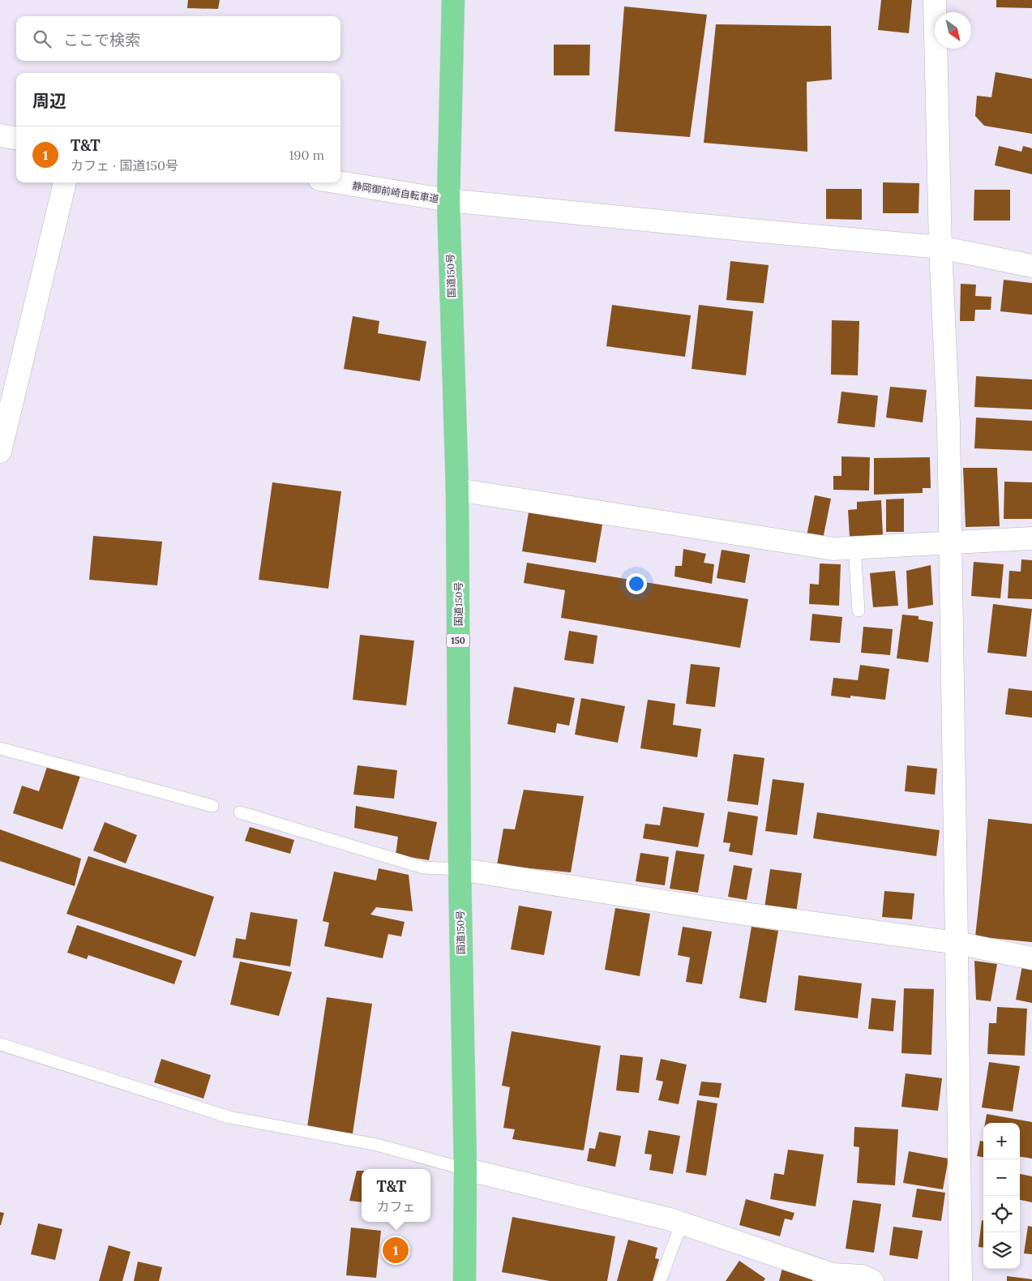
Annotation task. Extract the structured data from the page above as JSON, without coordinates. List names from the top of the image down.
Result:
{
  "streets": {
    "highway": ["国道150号", "150"],
    "street": ["静岡御前崎自転車道"]
  },
  "crossings": [
    ["静岡御前崎自転車道", "国道150号"]
  ],
  "north": "bottom right",
  "page": {
    "search": "ここで検索",
    "heading": "周辺",
    "list": [
      {
        "mark": "1",
        "name": "T&T",
        "note": "カフェ · 国道150号",
        "value": "190 m"
      }
    ],
    "map_buttons": ["+", "−"],
    "popup": ["T&T", "カフェ"],
    "pins": "1"
  }
}
